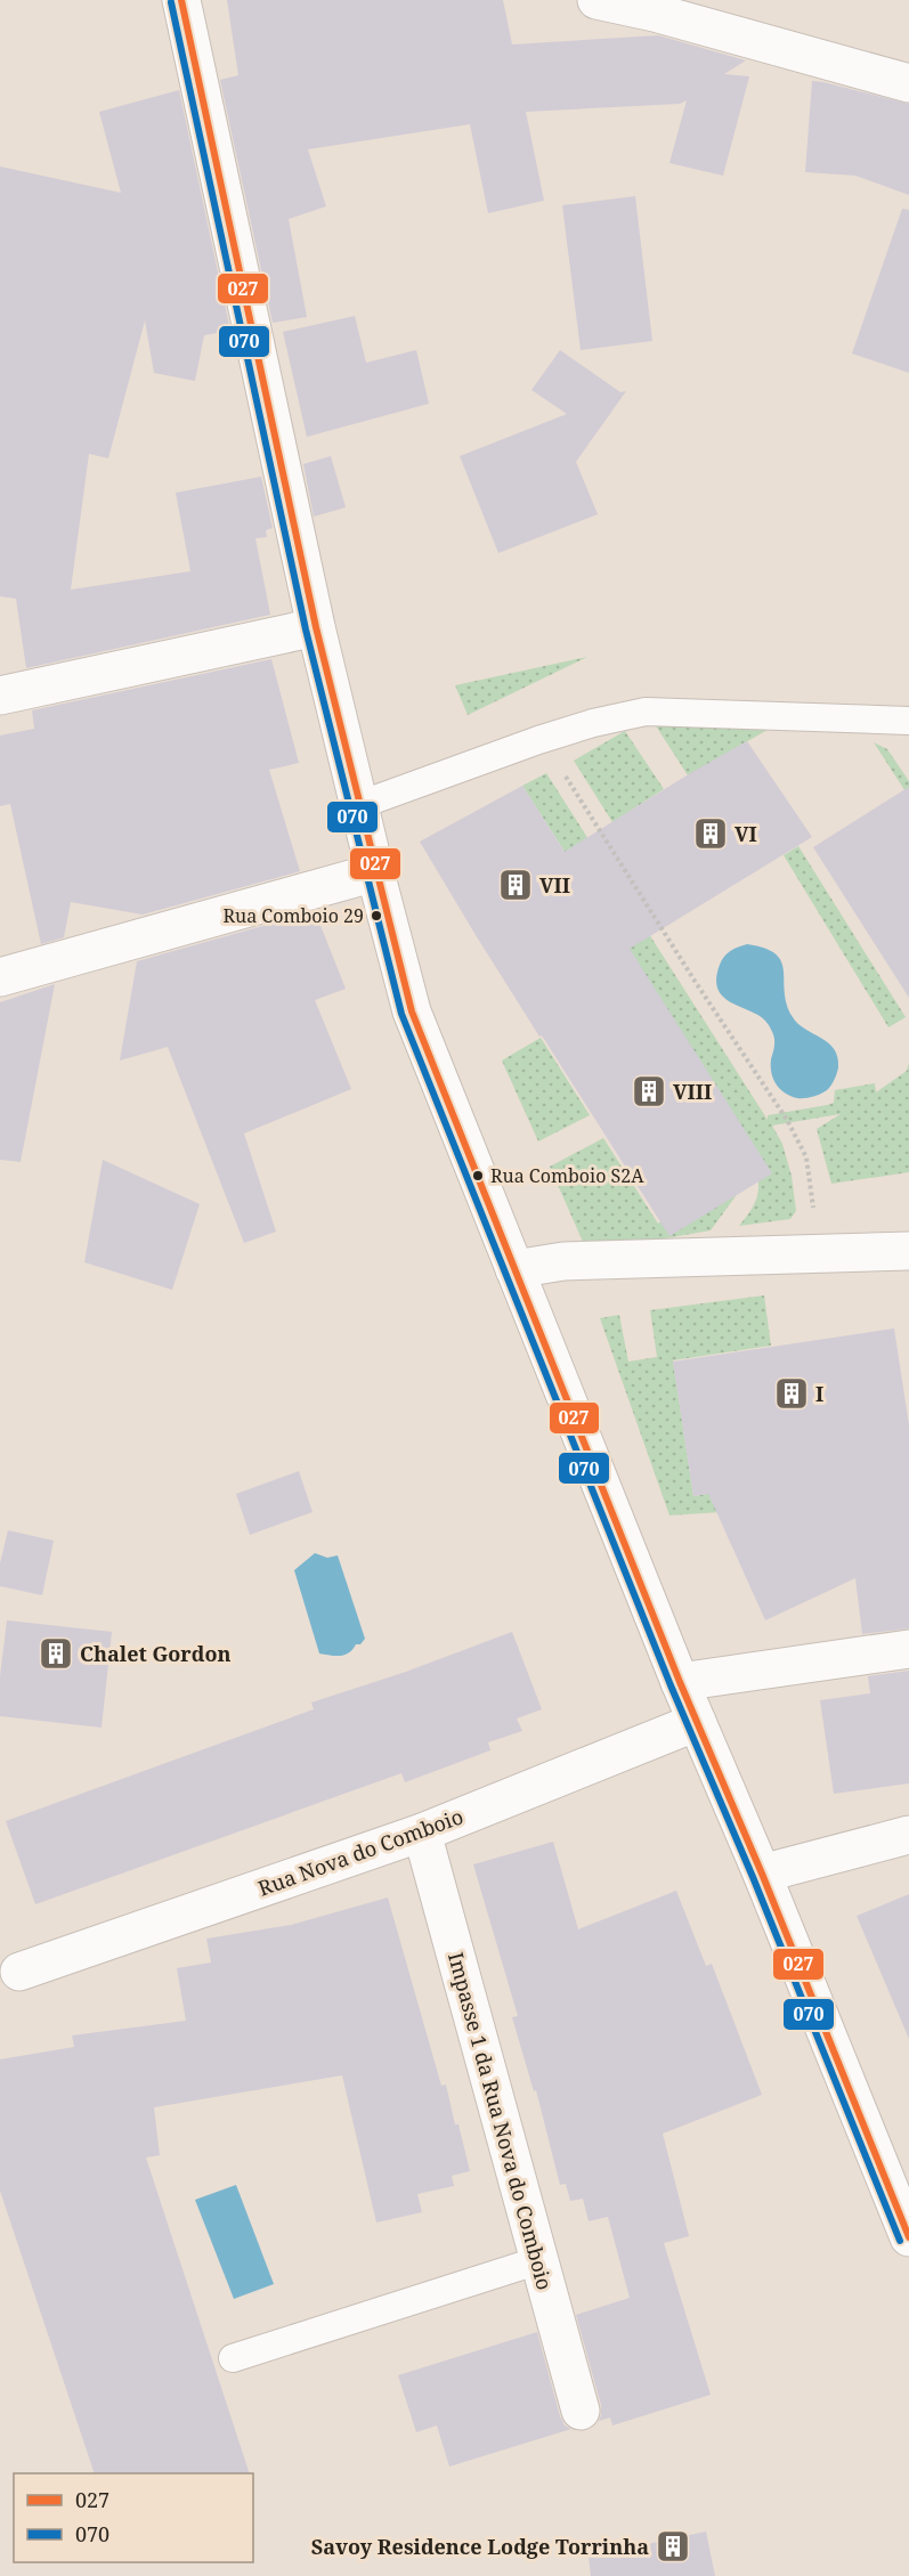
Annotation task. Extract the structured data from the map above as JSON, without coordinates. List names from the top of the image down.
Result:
{
  "streets": {
    "street": ["Rua Nova do Comboio", "Impasse 1 da Rua Nova do Comboio"]
  },
  "crossings": [
    ["Rua Nova do Comboio", "Impasse 1 da Rua Nova do Comboio"]
  ],
  "places": {
    "building": [
      "VI",
      "VII",
      "VIII",
      "I",
      "Chalet Gordon",
      "Savoy Residence Lodge Torrinha"
    ],
    "other": ["Rua Comboio 29", "Rua Comboio S2A"]
  },
  "lines": ["transit line 027", "transit line 070"],
  "legend": ["027", "070"]
}
